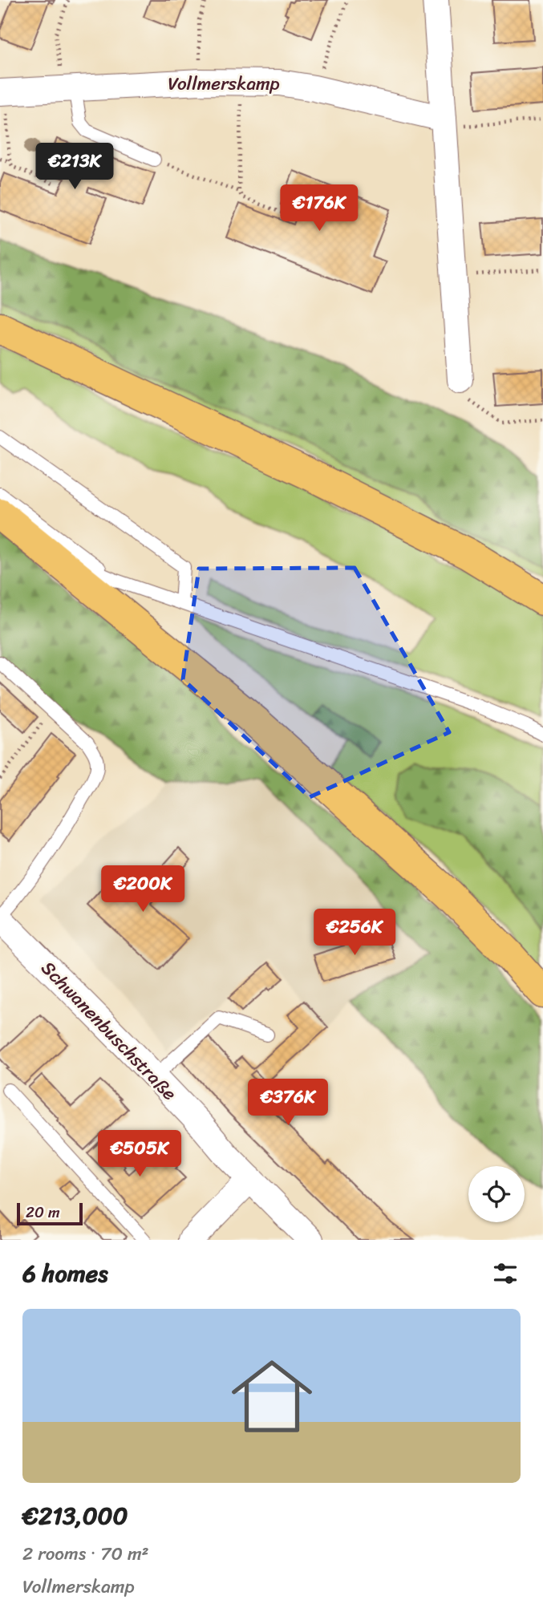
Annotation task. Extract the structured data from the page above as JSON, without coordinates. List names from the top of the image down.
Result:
{
  "streets": {
    "street": ["Vollmerskamp", "Schwanenbuschstraße"]
  },
  "scale_bar": "20 m",
  "page": {
    "price": [
      "€213K",
      "€176K",
      "€200K",
      "€256K",
      "€376K",
      "€505K"
    ],
    "scale": "20 m",
    "heading": "6 homes",
    "list": [
      {
        "name": "€213,000",
        "note": "2 rooms · 70 m² · Vollmerskamp"
      }
    ]
  }
}
